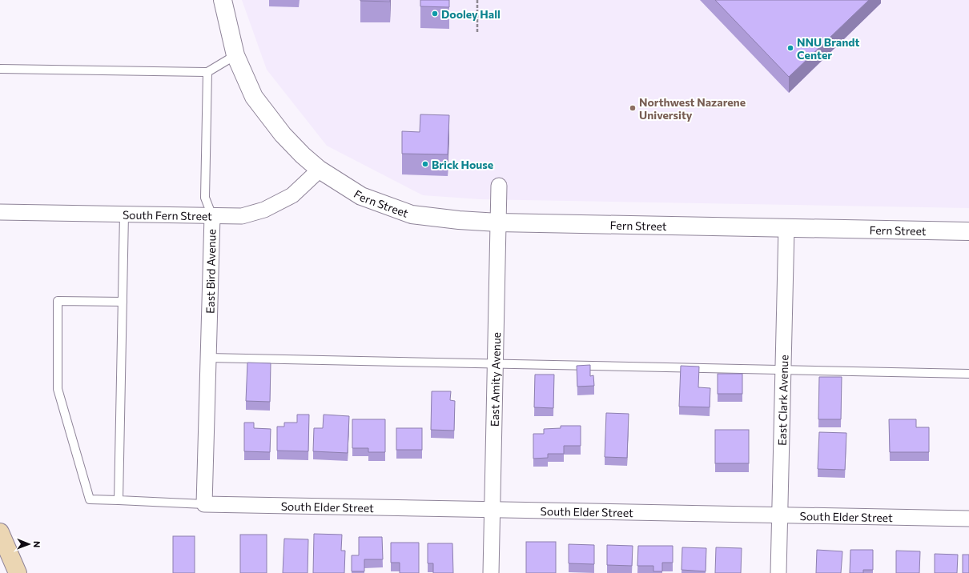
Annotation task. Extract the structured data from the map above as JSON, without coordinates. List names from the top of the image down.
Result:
{
  "streets": {
    "street": [
      "Fern Street",
      "South Fern Street",
      "East Bird Avenue",
      "East Amity Avenue",
      "East Clark Avenue",
      "South Elder Street"
    ]
  },
  "crossings": [
    ["Fern Street", "South Fern Street"],
    ["Fern Street", "East Amity Avenue"],
    ["Fern Street", "East Clark Avenue"],
    ["South Fern Street", "East Bird Avenue"],
    ["East Bird Avenue", "South Elder Street"],
    ["East Amity Avenue", "South Elder Street"],
    ["East Clark Avenue", "South Elder Street"]
  ],
  "places": [
    "Dooley Hall",
    "NNU Brandt Center",
    "Northwest Nazarene University",
    "Brick House"
  ],
  "north": "right"
}
